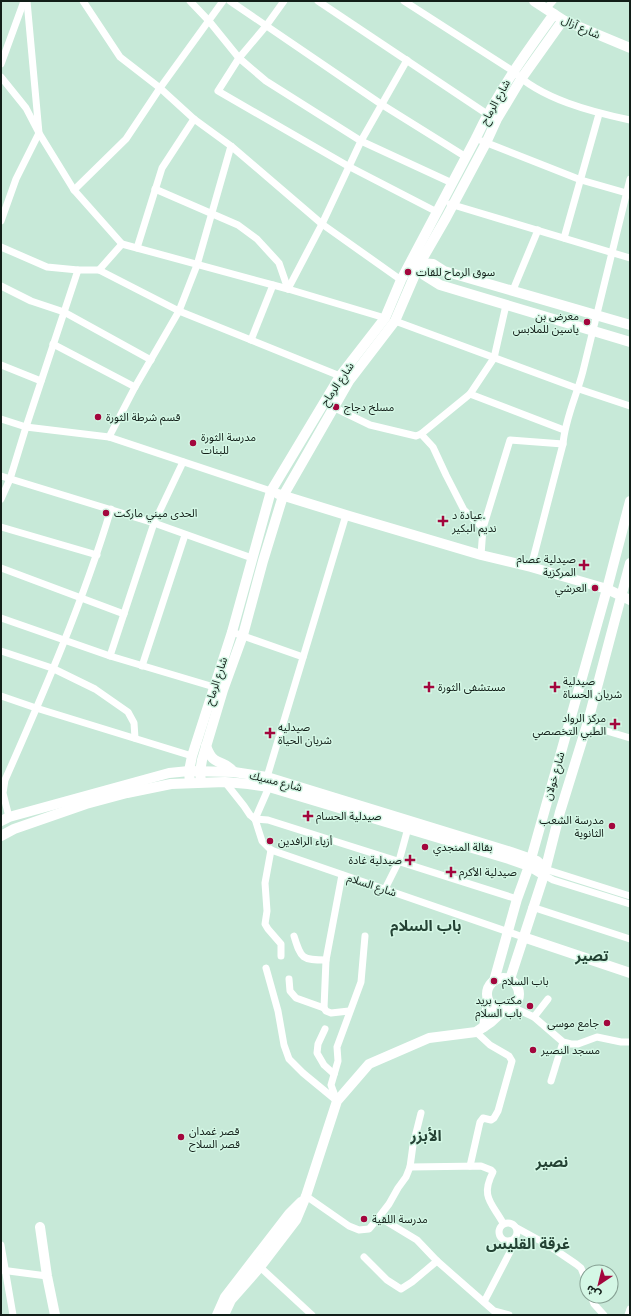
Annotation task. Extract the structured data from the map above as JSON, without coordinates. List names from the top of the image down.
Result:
{
  "streets": {
    "street": [
      "شارع آزال",
      "شارع الرماح",
      "شارع خولان",
      "شارع مسيك",
      "شارع السلام"
    ]
  },
  "crossings": [
    ["شارع آزال", "شارع الرماح"],
    ["شارع الرماح", "شارع مسيك"],
    ["شارع خولان", "شارع مسيك"],
    ["شارع خولان", "شارع السلام"]
  ],
  "districts": [
    "باب السلام",
    "تصير",
    "الأبزر",
    "نصير",
    "غرقة القليس"
  ],
  "places": {
    "other": [
      "سوق الرماح للقات",
      "معرض بن ياسين للملابس",
      "مسلخ دجاج",
      "قسم شرطة الثورة",
      "مدرسة الثورة للبنات",
      "الحدى ميني ماركت",
      "العرشي",
      "مدرسة الشعب الثانوية",
      "أزياء الرافدين",
      "بقالة المنجدي",
      "باب السلام",
      "مكتب بريد باب السلام",
      "جامع موسى",
      "مسجد النصير",
      "قصر غمدان قصر السلاح",
      "مدرسة اللقية"
    ],
    "health": [
      "عيادة د. نديم البكير",
      "صيدلية عصام المركزية",
      "مستشفى الثورة",
      "صيدلية شريان الحساة",
      "مركز الرواد الطبي التخصصي",
      "صيدليه شريان الحياة",
      "صيدلية الحسام",
      "صيدلية غادة",
      "صيدلية الأكرم"
    ]
  },
  "north": "bottom left"
}
